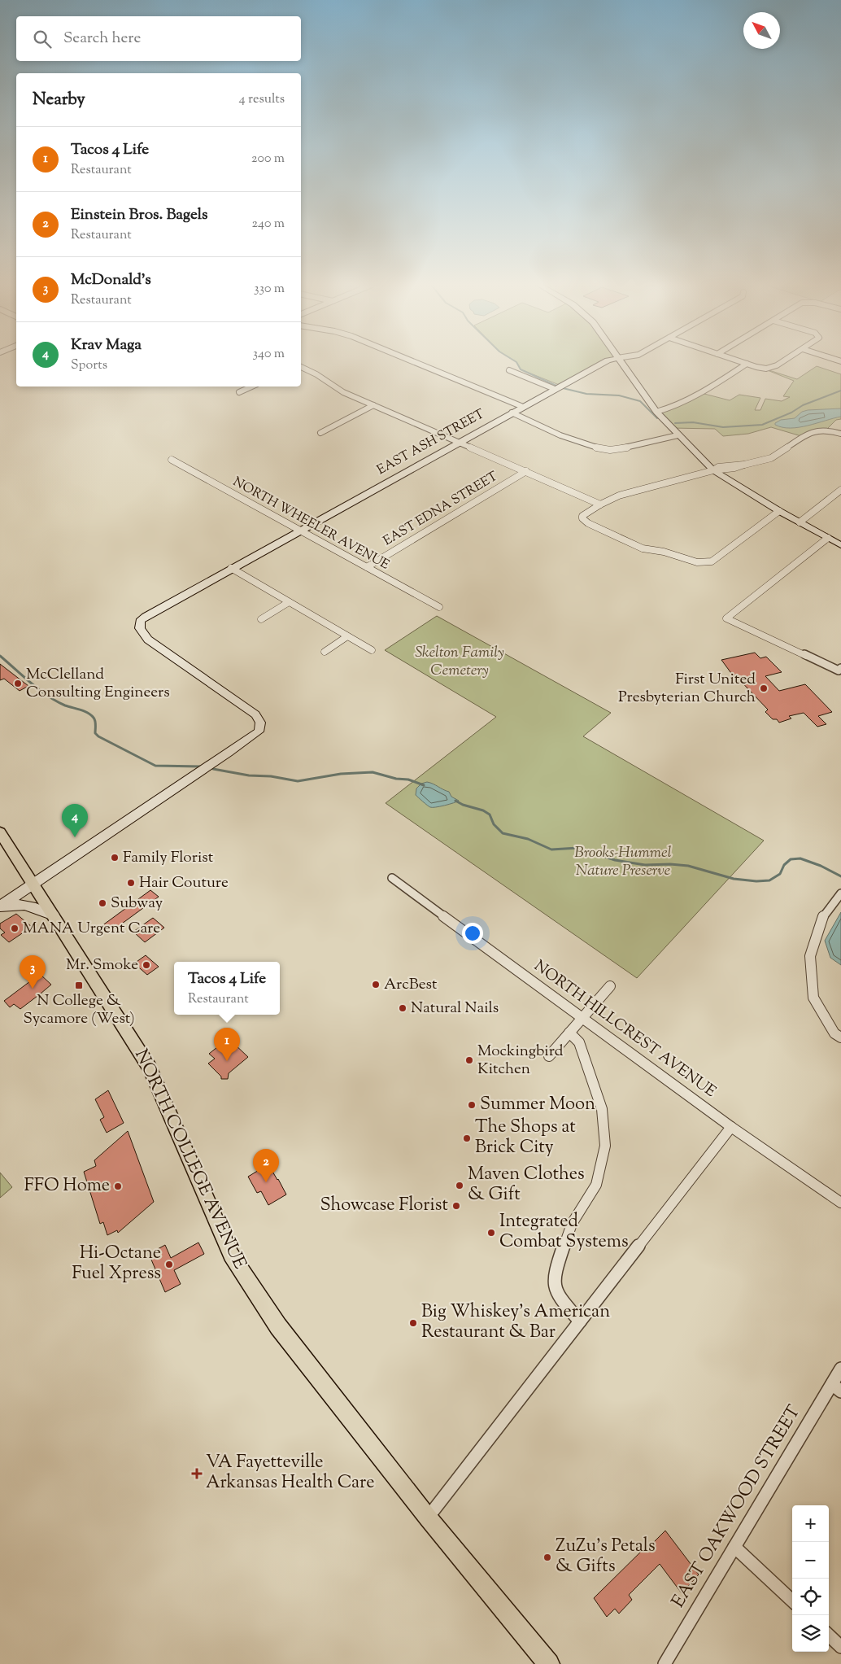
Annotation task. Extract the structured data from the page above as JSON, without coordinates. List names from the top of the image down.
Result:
{
  "streets": {
    "main road": ["NORTH COLLEGE AVENUE"],
    "street": [
      "EAST ASH STREET",
      "EAST EDNA STREET",
      "NORTH WHEELER AVENUE",
      "NORTH HILLCREST AVENUE",
      "EAST OAKWOOD STREET"
    ]
  },
  "crossings": [
    ["EAST ASH STREET", "NORTH WHEELER AVENUE"],
    ["EAST ASH STREET", "NORTH COLLEGE AVENUE"],
    ["EAST EDNA STREET", "NORTH WHEELER AVENUE"]
  ],
  "parks": ["Skelton Family Cemetery", "Brooks-Hummel Nature Preserve"],
  "places": {
    "other": [
      "McClelland Consulting Engineers",
      "First United Presbyterian Church",
      "Family Florist",
      "Hair Couture",
      "Subway",
      "MANA Urgent Care",
      "Mr. Smoke",
      "ArcBest",
      "Natural Nails",
      "Mockingbird Kitchen",
      "Summer Moon",
      "The Shops at Brick City",
      "Maven Clothes & Gift",
      "FFO Home",
      "Showcase Florist",
      "Integrated Combat Systems",
      "Hi-Octane Fuel Xpress",
      "Big Whiskey's American Restaurant & Bar",
      "ZuZu's Petals & Gifts"
    ],
    "transit": ["N College & Sycamore (West)"],
    "health": ["VA Fayetteville Arkansas Health Care"]
  },
  "north": "top left",
  "page": {
    "search": "Search here",
    "heading": ["Nearby", "4 results"],
    "list": [
      {
        "mark": "1",
        "name": "Tacos 4 Life",
        "note": "Restaurant",
        "value": "200 m"
      },
      {
        "mark": "2",
        "name": "Einstein Bros. Bagels",
        "note": "Restaurant",
        "value": "240 m"
      },
      {
        "mark": "3",
        "name": "McDonald's",
        "note": "Restaurant",
        "value": "330 m"
      },
      {
        "mark": "4",
        "name": "Krav Maga",
        "note": "Sports",
        "value": "340 m"
      }
    ],
    "pins": [
      "4",
      "3",
      "1",
      "2"
    ],
    "popup": ["Tacos 4 Life", "Restaurant"],
    "map_buttons": ["+", "−"]
  }
}
